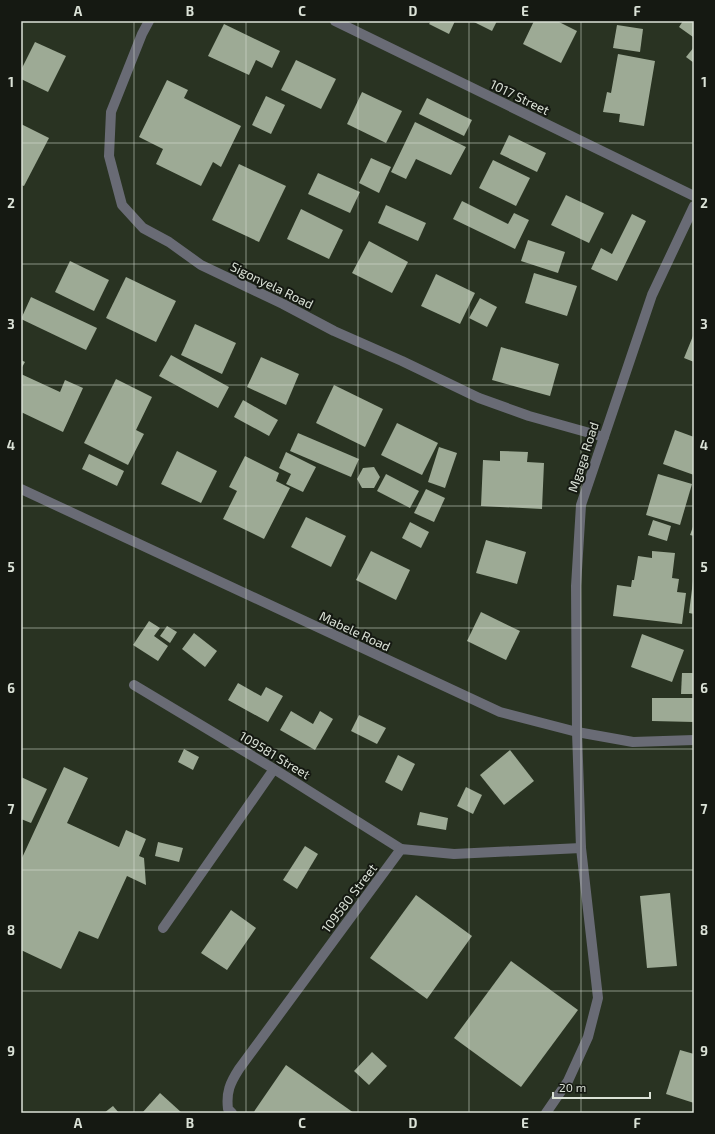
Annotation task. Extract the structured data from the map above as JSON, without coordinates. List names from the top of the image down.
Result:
{
  "streets": {
    "street": [
      "1017 Street",
      "Sigonyela Road",
      "Mgaga Road",
      "Mabele Road",
      "109581 Street",
      "109580 Street"
    ]
  },
  "crossings": [
    ["Sigonyela Road", "Mgaga Road"],
    ["Mgaga Road", "Mabele Road"],
    ["109581 Street", "109580 Street"]
  ],
  "scale_bar": "20 m",
  "grid": {
    "columns": [
      "A",
      "B",
      "C",
      "D",
      "E",
      "F"
    ],
    "rows": [
      "1",
      "2",
      "3",
      "4",
      "5",
      "6",
      "7",
      "8",
      "9"
    ]
  }
}
